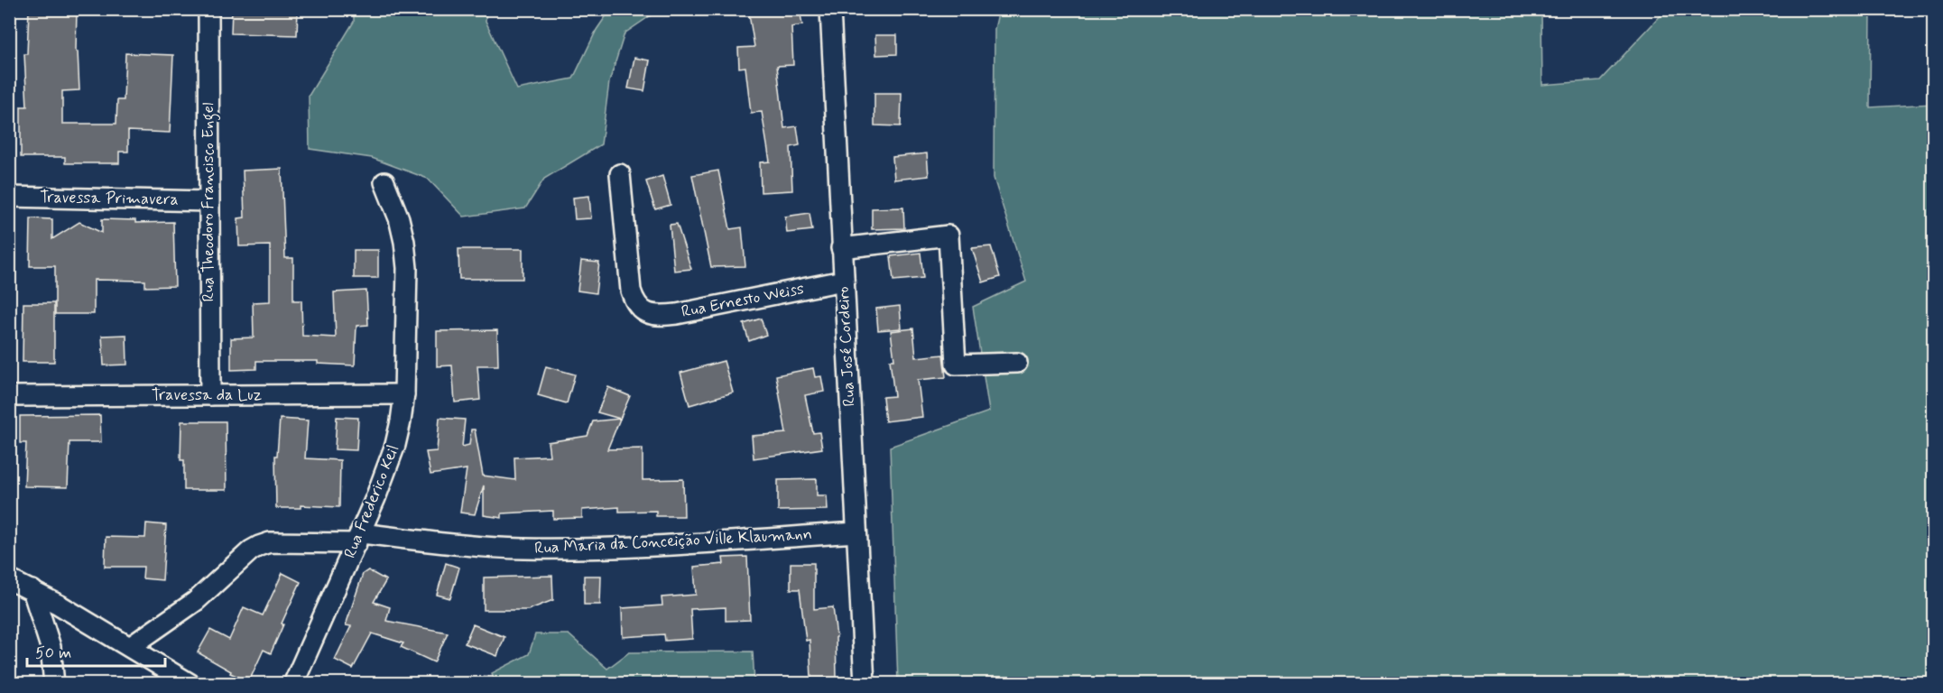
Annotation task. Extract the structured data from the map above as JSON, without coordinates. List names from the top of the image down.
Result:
{
  "streets": {
    "street": [
      "Travessa Primavera",
      "Rua Theodoro Francisco Engel",
      "Rua Ernesto Weiss",
      "Rua José Cordeiro",
      "Travessa da Luz",
      "Rua Frederico Keil",
      "Rua Maria da Conceição Ville Klaumann"
    ]
  },
  "crossings": [
    ["Travessa Primavera", "Rua Theodoro Francisco Engel"],
    ["Rua Theodoro Francisco Engel", "Travessa da Luz"],
    ["Rua Ernesto Weiss", "Rua José Cordeiro"],
    ["Rua José Cordeiro", "Rua Maria da Conceição Ville Klaumann"],
    ["Travessa da Luz", "Rua Frederico Keil"],
    ["Rua Frederico Keil", "Rua Maria da Conceição Ville Klaumann"]
  ],
  "scale_bar": "50 m"
}
